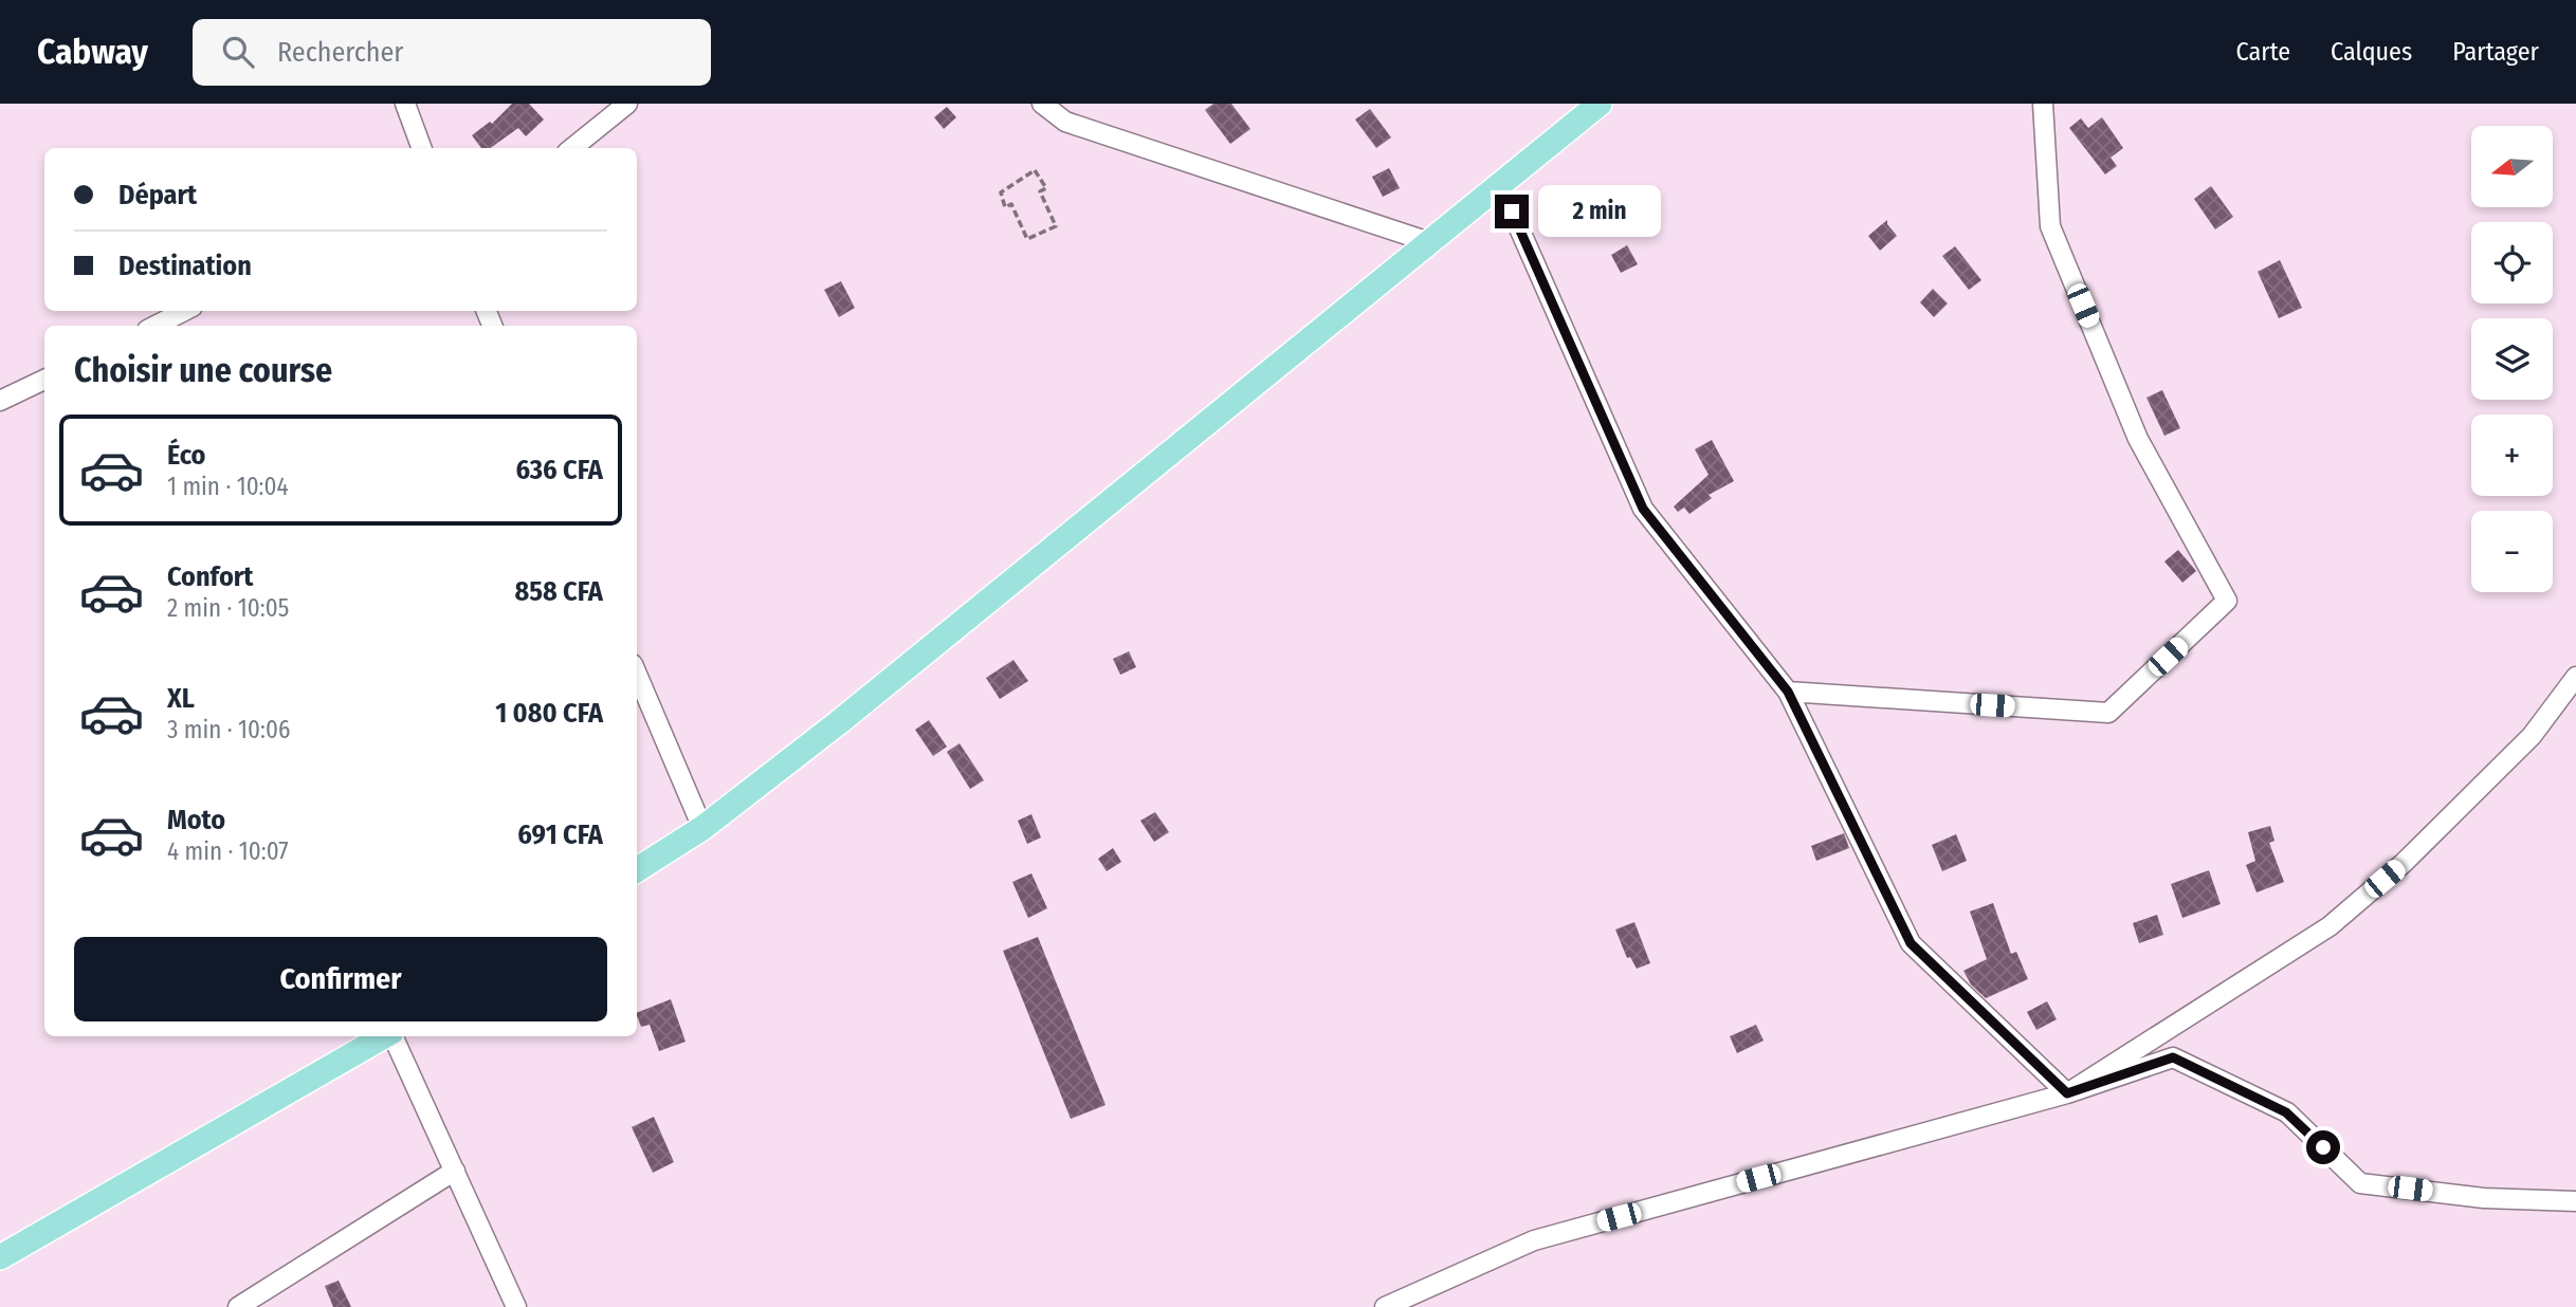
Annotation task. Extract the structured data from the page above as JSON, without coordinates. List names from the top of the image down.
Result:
{
  "north": "left",
  "page": {
    "header": "Cabway",
    "search": "Rechercher",
    "nav": ["Carte", "Calques", "Partager"],
    "map_buttons": ["+", "−"],
    "banner": ["Départ", "Destination"],
    "bubble": "2 min",
    "heading": "Choisir une course",
    "list": [
      {
        "name": "Éco",
        "note": "1 min · 10:04",
        "value": "636 CFA"
      },
      {
        "name": "Confort",
        "note": "2 min · 10:05",
        "value": "858 CFA"
      },
      {
        "name": "XL",
        "note": "3 min · 10:06",
        "value": "1 080 CFA"
      },
      {
        "name": "Moto",
        "note": "4 min · 10:07",
        "value": "691 CFA"
      }
    ],
    "buttons": "Confirmer"
  }
}
